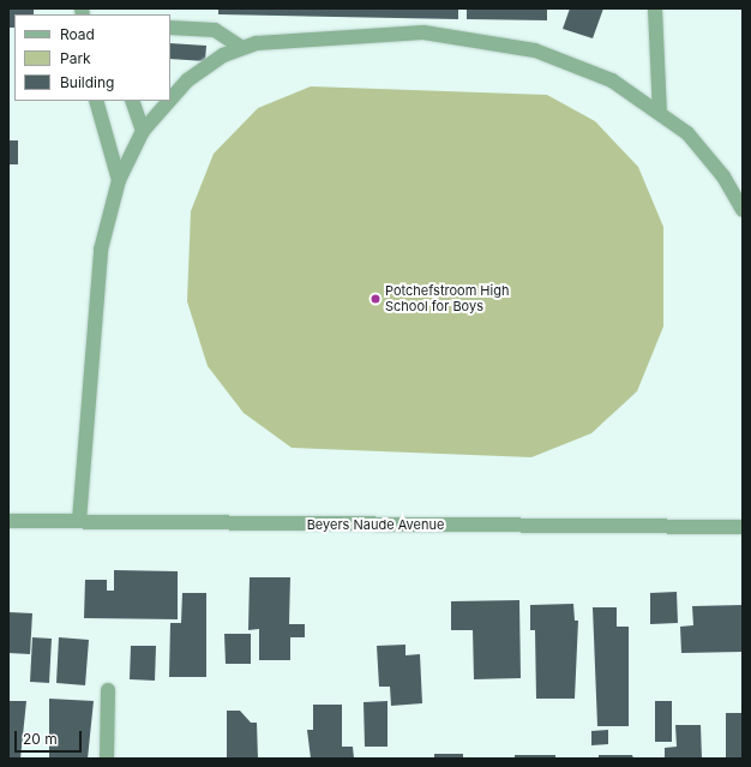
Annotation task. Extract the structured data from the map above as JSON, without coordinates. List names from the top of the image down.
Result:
{
  "streets": {
    "street": ["Beyers Naude Avenue"]
  },
  "places": ["Potchefstroom High School for Boys"],
  "legend": ["Road", "Park", "Building"],
  "scale_bar": "20 m"
}
